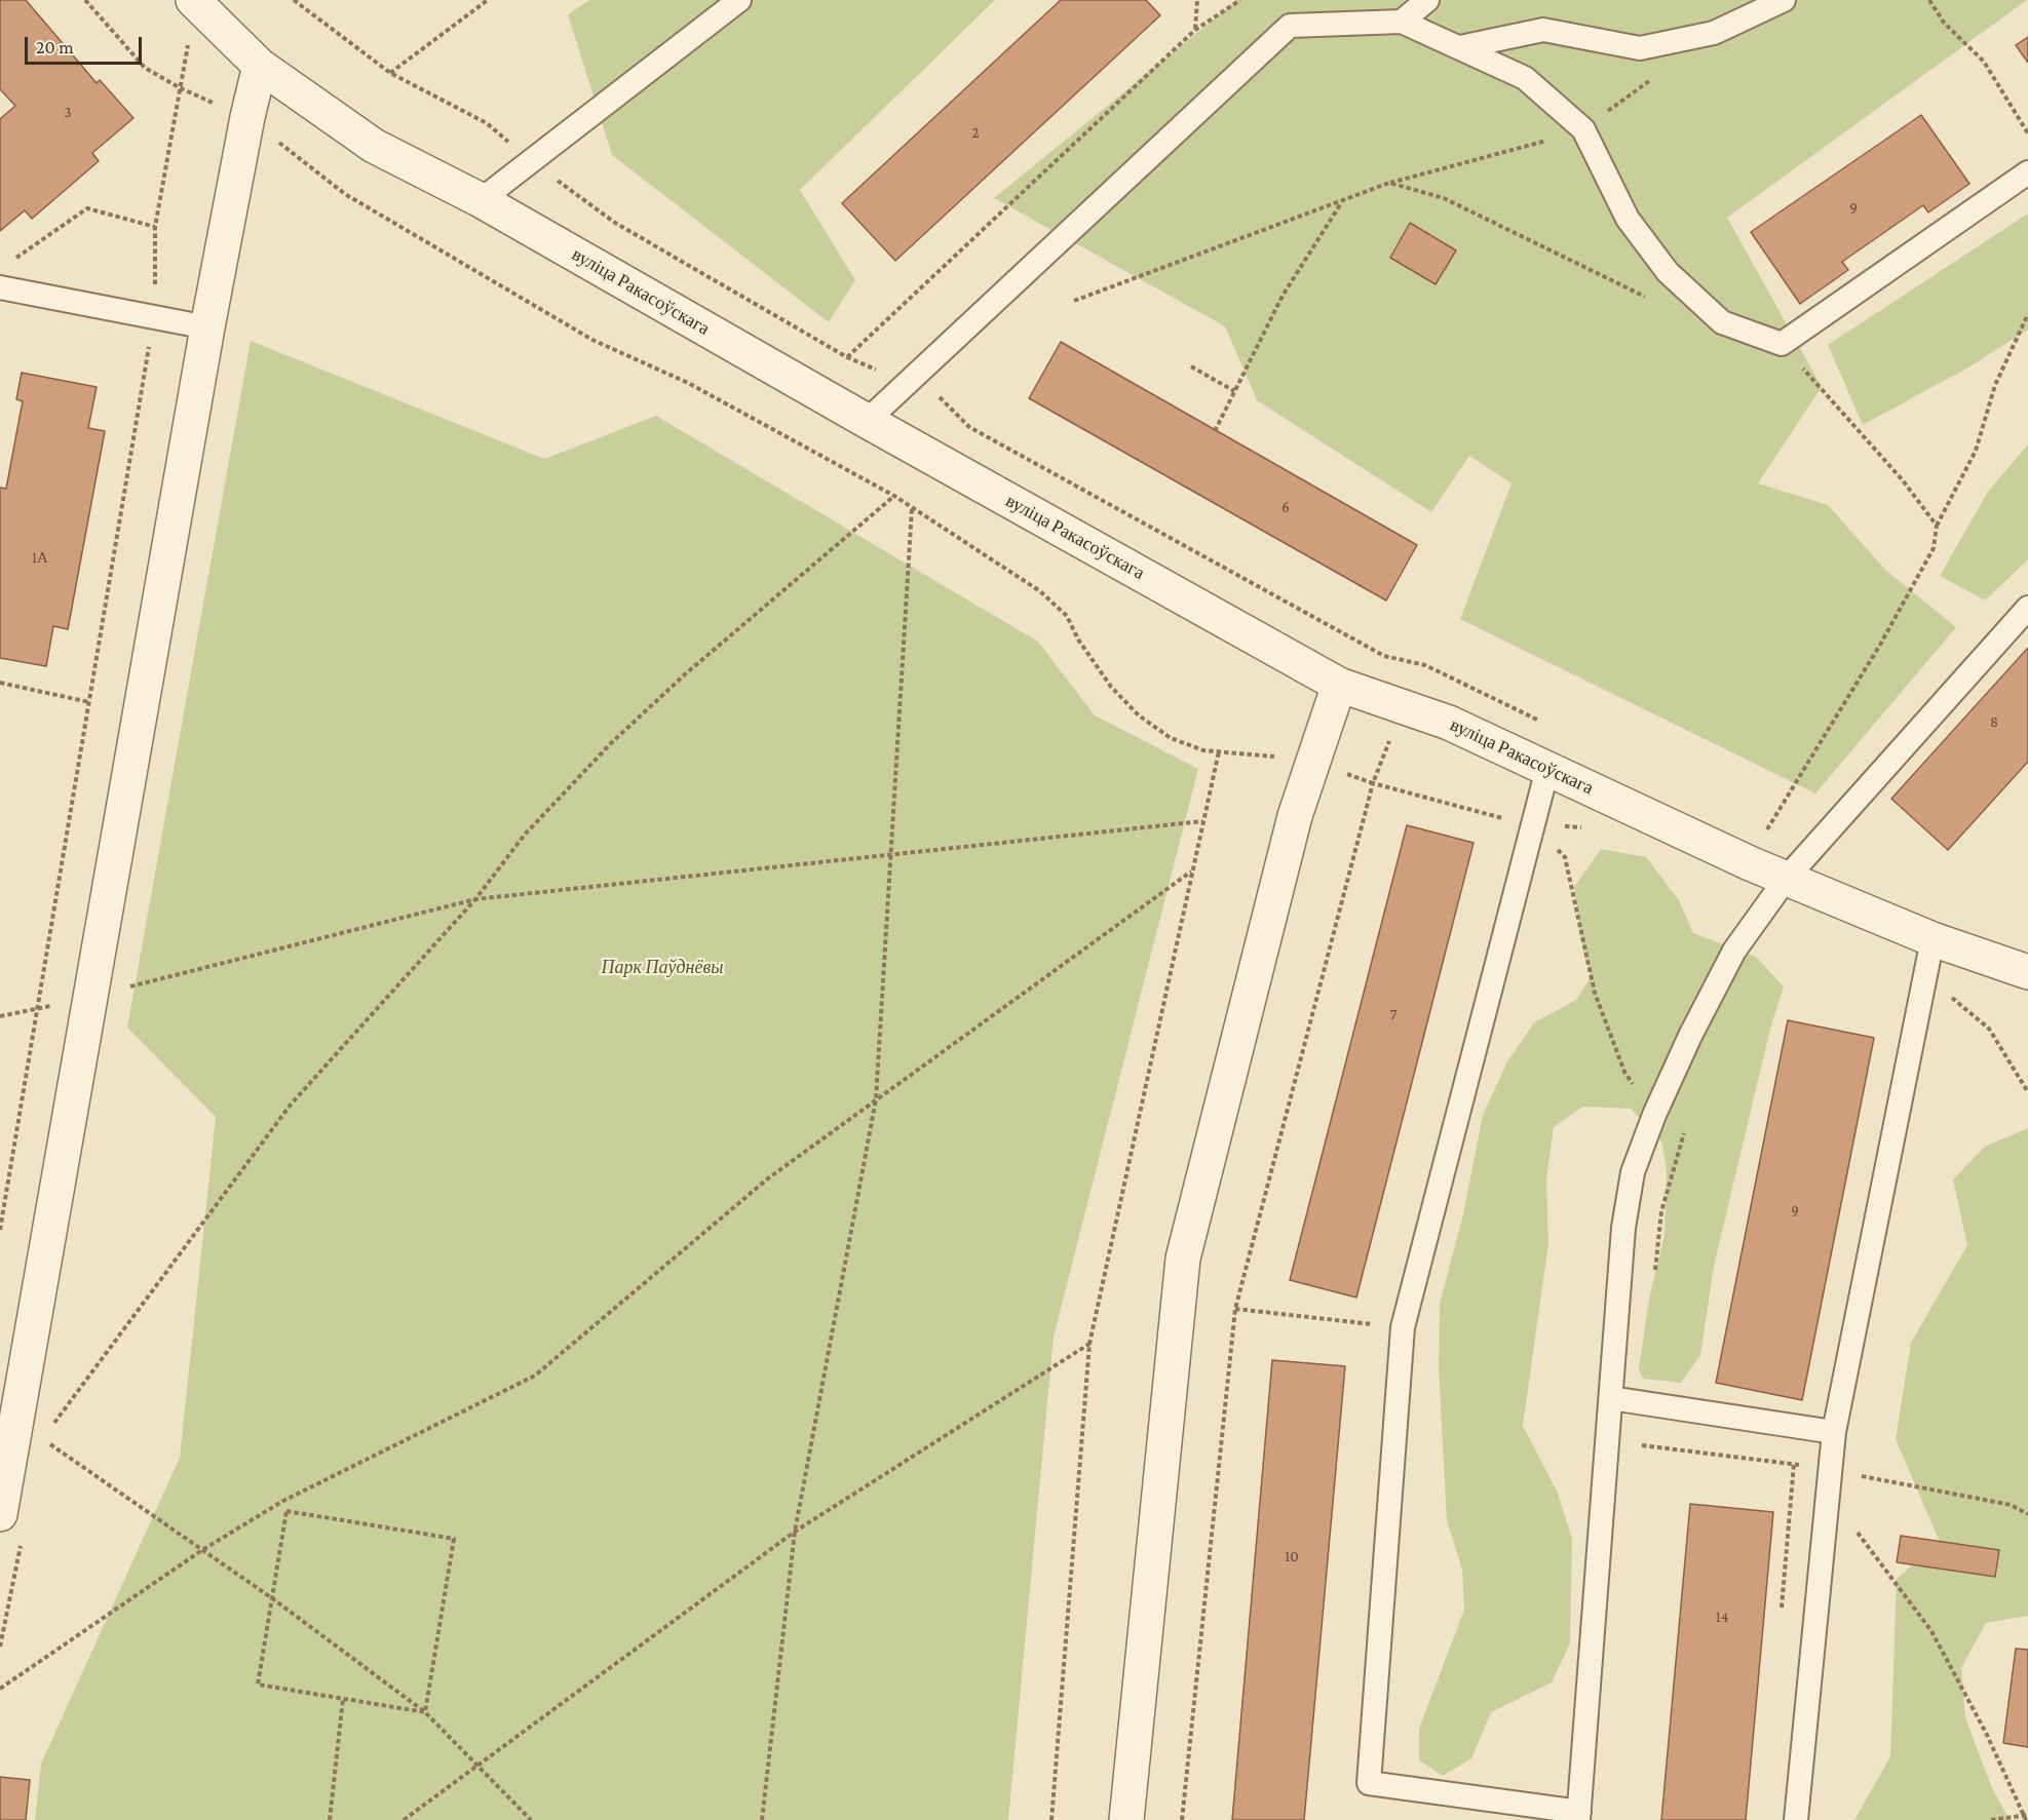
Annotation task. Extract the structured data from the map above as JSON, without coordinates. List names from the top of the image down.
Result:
{
  "streets": {
    "street": ["вуліца Ракасоўскага"]
  },
  "parks": ["Парк Паўднёвы"],
  "house_numbers": [
    "3",
    "2",
    "9",
    "6",
    "1А",
    "8",
    "7",
    "9",
    "10",
    "14"
  ],
  "scale_bar": "20 m"
}
